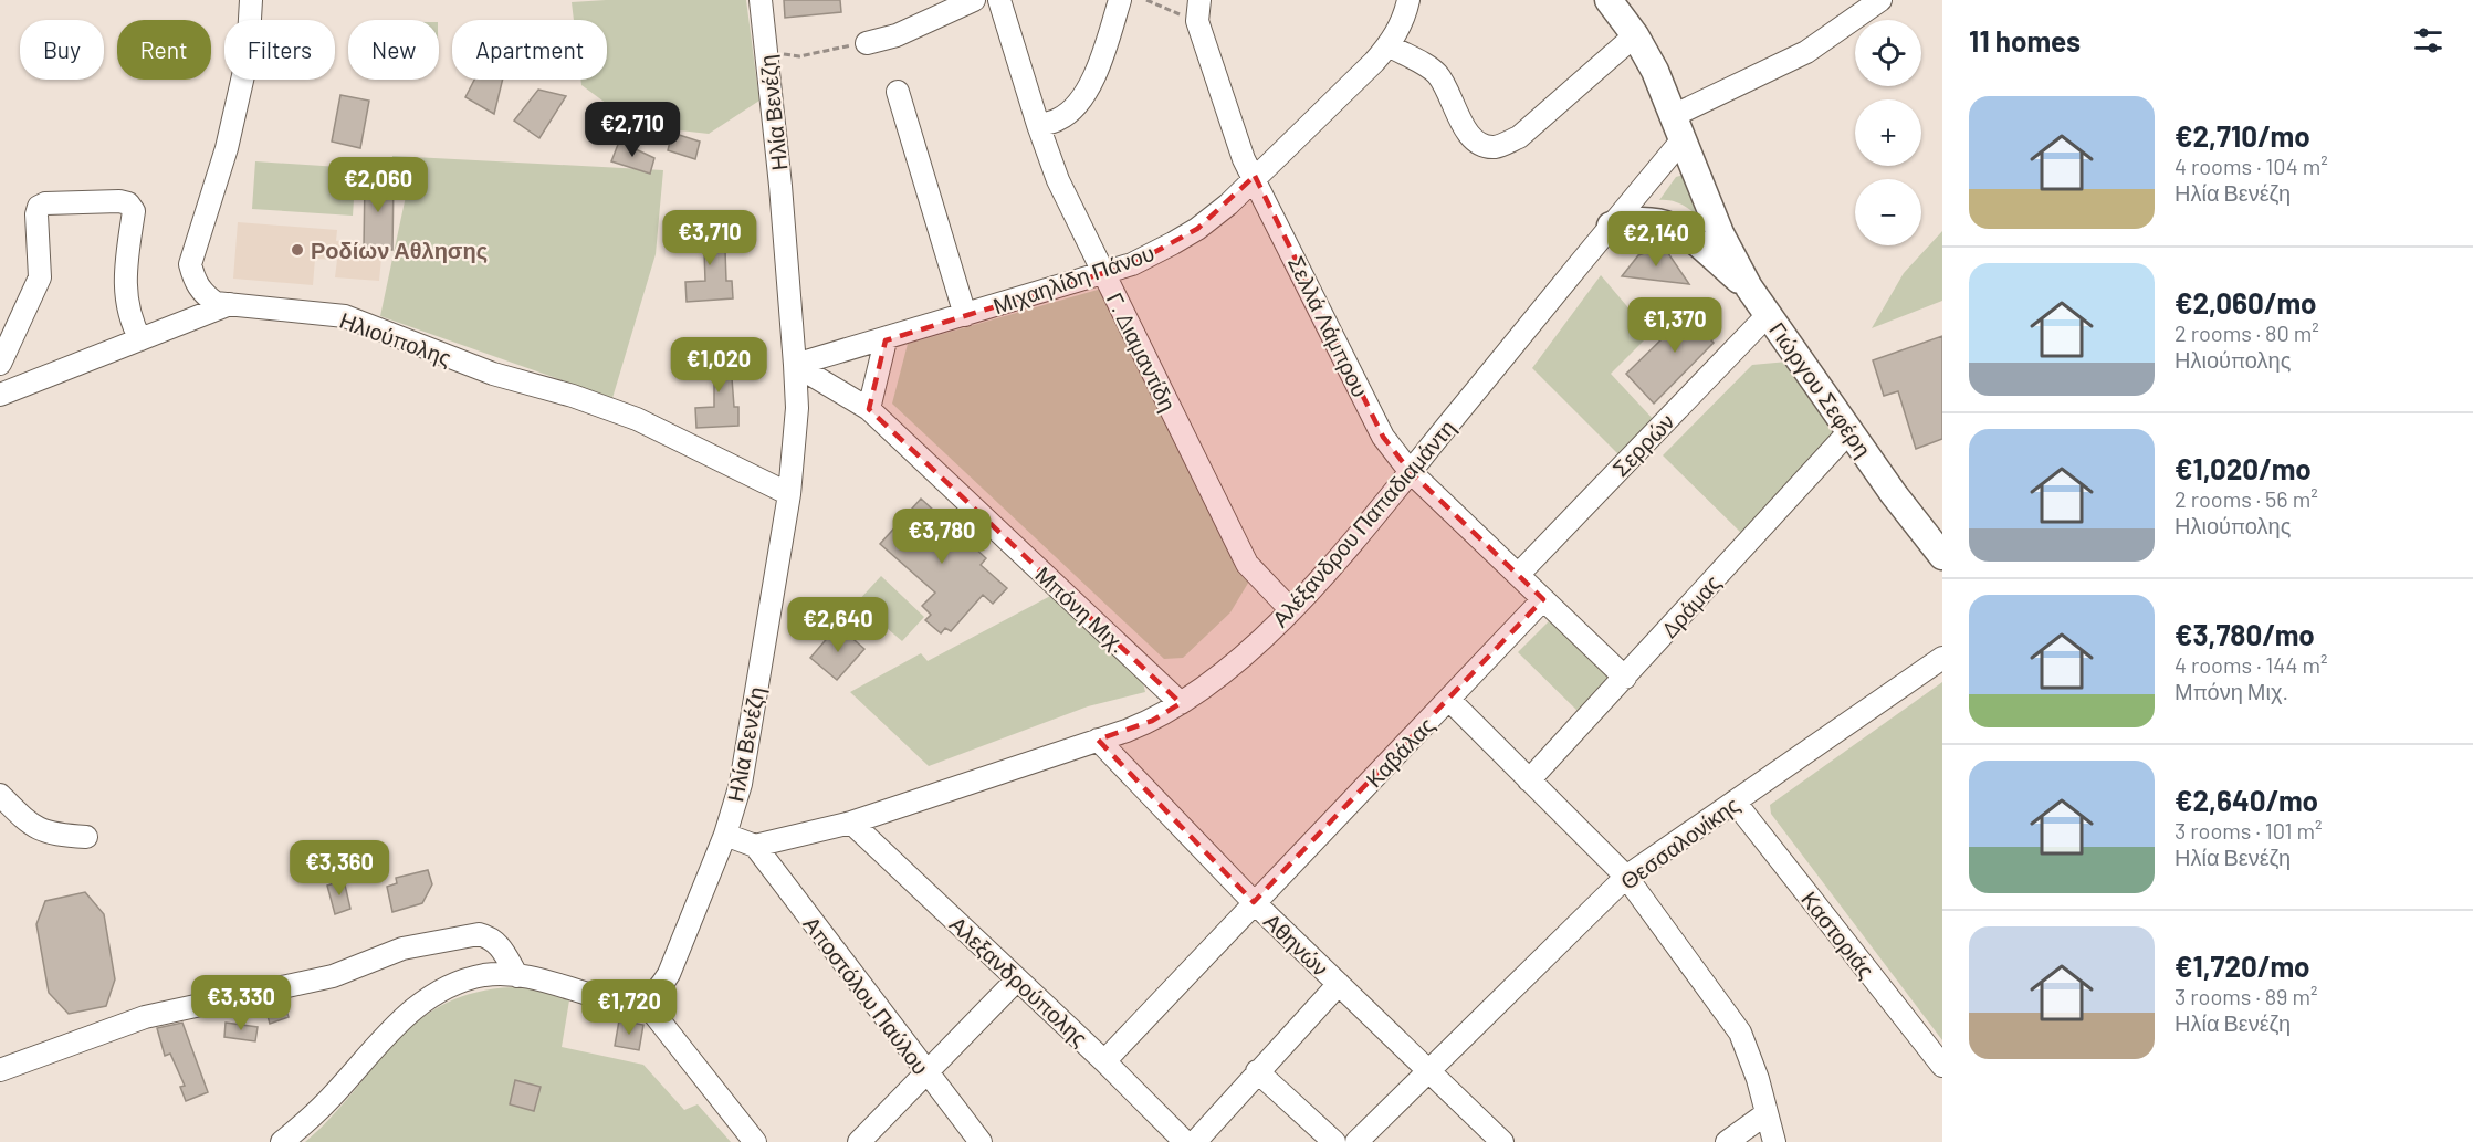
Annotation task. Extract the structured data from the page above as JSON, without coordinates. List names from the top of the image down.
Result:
{
  "streets": {
    "main road": ["Γιώργου Σεφέρη"],
    "street": [
      "Ηλία Βενέζη",
      "Μιχαηλίδη Πάνου",
      "Σελλά Λάμπρου",
      "Ηλιούπολης",
      "Γ. Διαμαντίδη",
      "Σερρών",
      "Αλέξανδρου Παπαδιαμάντη",
      "Δράμας",
      "Μπόνη Μιχ.",
      "Καβάλας",
      "Θεσσαλονίκης",
      "Καστοριάς",
      "Αθηνών",
      "Αλεξανδρούπολης",
      "Αποστόλου Παύλου"
    ]
  },
  "crossings": [
    ["Ηλία Βενέζη", "Μιχαηλίδη Πάνου"],
    ["Ηλία Βενέζη", "Ηλιούπολης"],
    ["Ηλία Βενέζη", "Μπόνη Μιχ."],
    ["Μιχαηλίδη Πάνου", "Σελλά Λάμπρου"],
    ["Μιχαηλίδη Πάνου", "Γ. Διαμαντίδη"],
    ["Μιχαηλίδη Πάνου", "Μπόνη Μιχ."],
    ["Σελλά Λάμπρου", "Σερρών"],
    ["Σελλά Λάμπρου", "Αλέξανδρου Παπαδιαμάντη"],
    ["Σελλά Λάμπρου", "Δράμας"],
    ["Σελλά Λάμπρου", "Καβάλας"],
    ["Γ. Διαμαντίδη", "Αλέξανδρου Παπαδιαμάντη"],
    ["Γιώργου Σεφέρη", "Σερρών"],
    ["Γιώργου Σεφέρη", "Αλέξανδρου Παπαδιαμάντη"],
    ["Γιώργου Σεφέρη", "Δράμας"],
    ["Αλέξανδρου Παπαδιαμάντη", "Μπόνη Μιχ."],
    ["Αλέξανδρου Παπαδιαμάντη", "Αθηνών"],
    ["Αλέξανδρου Παπαδιαμάντη", "Αλεξανδρούπολης"],
    ["Αλέξανδρου Παπαδιαμάντη", "Αποστόλου Παύλου"],
    ["Καβάλας", "Αθηνών"],
    ["Καβάλας", "Αλεξανδρούπολης"],
    ["Θεσσαλονίκης", "Καστοριάς"],
    ["Θεσσαλονίκης", "Αθηνών"]
  ],
  "places": ["Ροδίων Αθλησης"],
  "page": {
    "heading": "11 homes",
    "map_buttons": ["+", "−"],
    "chip": [
      "Buy",
      "Rent",
      "Filters",
      "New",
      "Apartment"
    ],
    "list": [
      {
        "name": "€2,710/mo",
        "note": "4 rooms · 104 m² · Ηλία Βενέζη"
      },
      {
        "name": "€2,060/mo",
        "note": "2 rooms · 80 m² · Ηλιούπολης"
      },
      {
        "name": "€1,020/mo",
        "note": "2 rooms · 56 m² · Ηλιούπολης"
      },
      {
        "name": "€3,780/mo",
        "note": "4 rooms · 144 m² · Μπόνη Μιχ."
      },
      {
        "name": "€2,640/mo",
        "note": "3 rooms · 101 m² · Ηλία Βενέζη"
      },
      {
        "name": "€1,720/mo",
        "note": "3 rooms · 89 m² · Ηλία Βενέζη"
      }
    ],
    "price": [
      "€2,710",
      "€2,060",
      "€3,710",
      "€2,140",
      "€1,370",
      "€1,020",
      "€3,780",
      "€2,640",
      "€3,360",
      "€3,330",
      "€1,720"
    ]
  }
}
